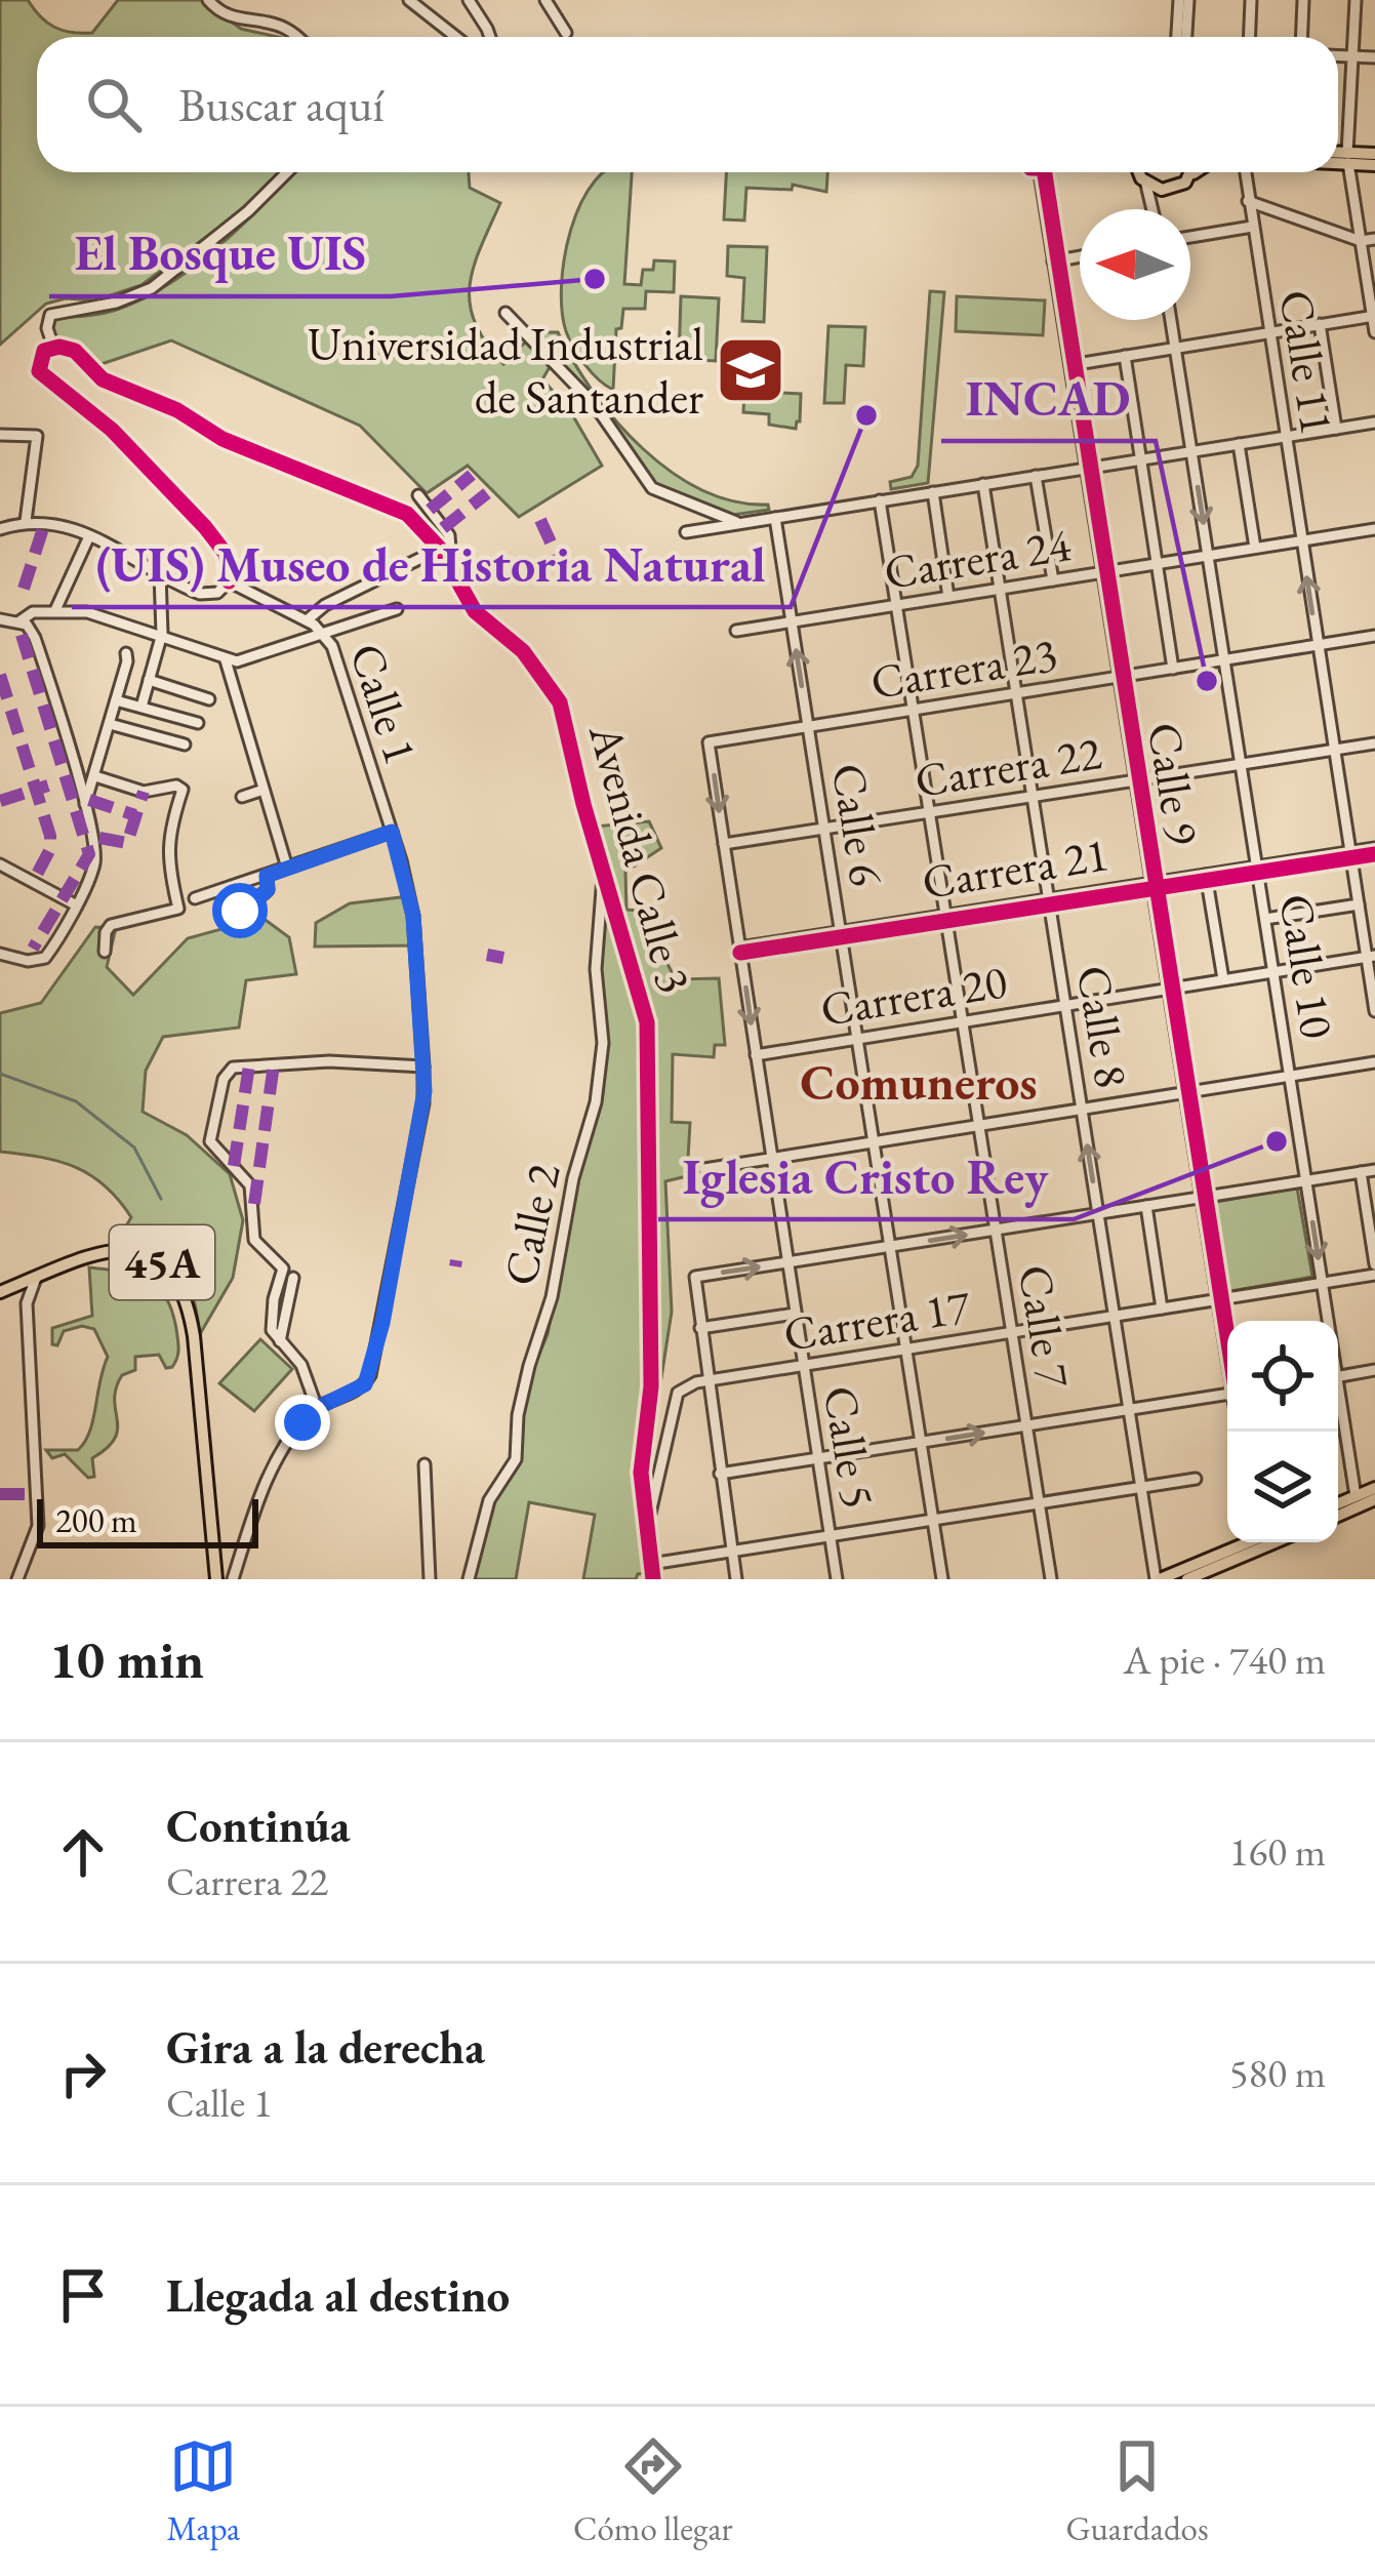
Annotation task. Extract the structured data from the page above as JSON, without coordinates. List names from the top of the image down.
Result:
{
  "streets": {
    "main road": ["45A"],
    "street": [
      "Calle 11",
      "Carrera 24",
      "Carrera 23",
      "Calle 1",
      "Carrera 22",
      "Calle 9",
      "Calle 6",
      "Avenida Calle 3",
      "Carrera 21",
      "Calle 10",
      "Carrera 20",
      "Calle 8",
      "Calle 2",
      "Carrera 17",
      "Calle 7",
      "Calle 5"
    ]
  },
  "crossings": [
    ["Calle 11", "Carrera 24"],
    ["Calle 11", "Carrera 23"],
    ["Calle 11", "Carrera 22"],
    ["Calle 11", "Carrera 21"],
    ["Calle 11", "Carrera 20"],
    ["Carrera 24", "Calle 9"],
    ["Carrera 24", "Calle 6"],
    ["Carrera 24", "Calle 10"],
    ["Carrera 24", "Calle 8"],
    ["Carrera 24", "Calle 7"],
    ["Carrera 23", "Calle 9"],
    ["Carrera 23", "Calle 6"],
    ["Carrera 23", "Calle 10"],
    ["Carrera 23", "Calle 8"],
    ["Carrera 23", "Calle 7"],
    ["Carrera 23", "Calle 5"],
    ["Carrera 22", "Calle 9"],
    ["Carrera 22", "Calle 6"],
    ["Carrera 22", "Calle 10"],
    ["Carrera 22", "Calle 8"],
    ["Carrera 22", "Calle 7"],
    ["Carrera 22", "Calle 5"],
    ["Calle 9", "Carrera 21"],
    ["Calle 9", "Carrera 20"],
    ["Calle 9", "Carrera 17"],
    ["Calle 6", "Carrera 21"],
    ["Calle 6", "Carrera 20"],
    ["Calle 6", "Carrera 17"],
    ["Avenida Calle 3", "Calle 2"],
    ["Carrera 21", "Calle 10"],
    ["Carrera 21", "Calle 8"],
    ["Carrera 21", "Calle 7"],
    ["Carrera 21", "Calle 5"],
    ["Calle 10", "Carrera 20"],
    ["Calle 10", "Carrera 17"],
    ["Carrera 20", "Calle 8"],
    ["Carrera 20", "Calle 7"],
    ["Carrera 20", "Calle 5"],
    ["Calle 8", "Carrera 17"],
    ["Carrera 17", "Calle 7"],
    ["Carrera 17", "Calle 5"]
  ],
  "districts": ["Comuneros"],
  "places": {
    "other": [
      "El Bosque UIS",
      "(UIS) Museo de Historia Natural",
      "INCAD",
      "Iglesia Cristo Rey"
    ],
    "school or university": ["Universidad Industrial de Santander"]
  },
  "scale_bar": "200 m",
  "north": "left",
  "page": {
    "search": "Buscar aquí",
    "scale": "200 m",
    "heading": ["10 min", "A pie · 740 m"],
    "list": [
      ["Continúa", "Carrera 22", "160 m"],
      ["Gira a la derecha", "Calle 1", "580 m"],
      "Llegada al destino"
    ],
    "nav": ["Mapa", "Cómo llegar", "Guardados"]
  }
}
